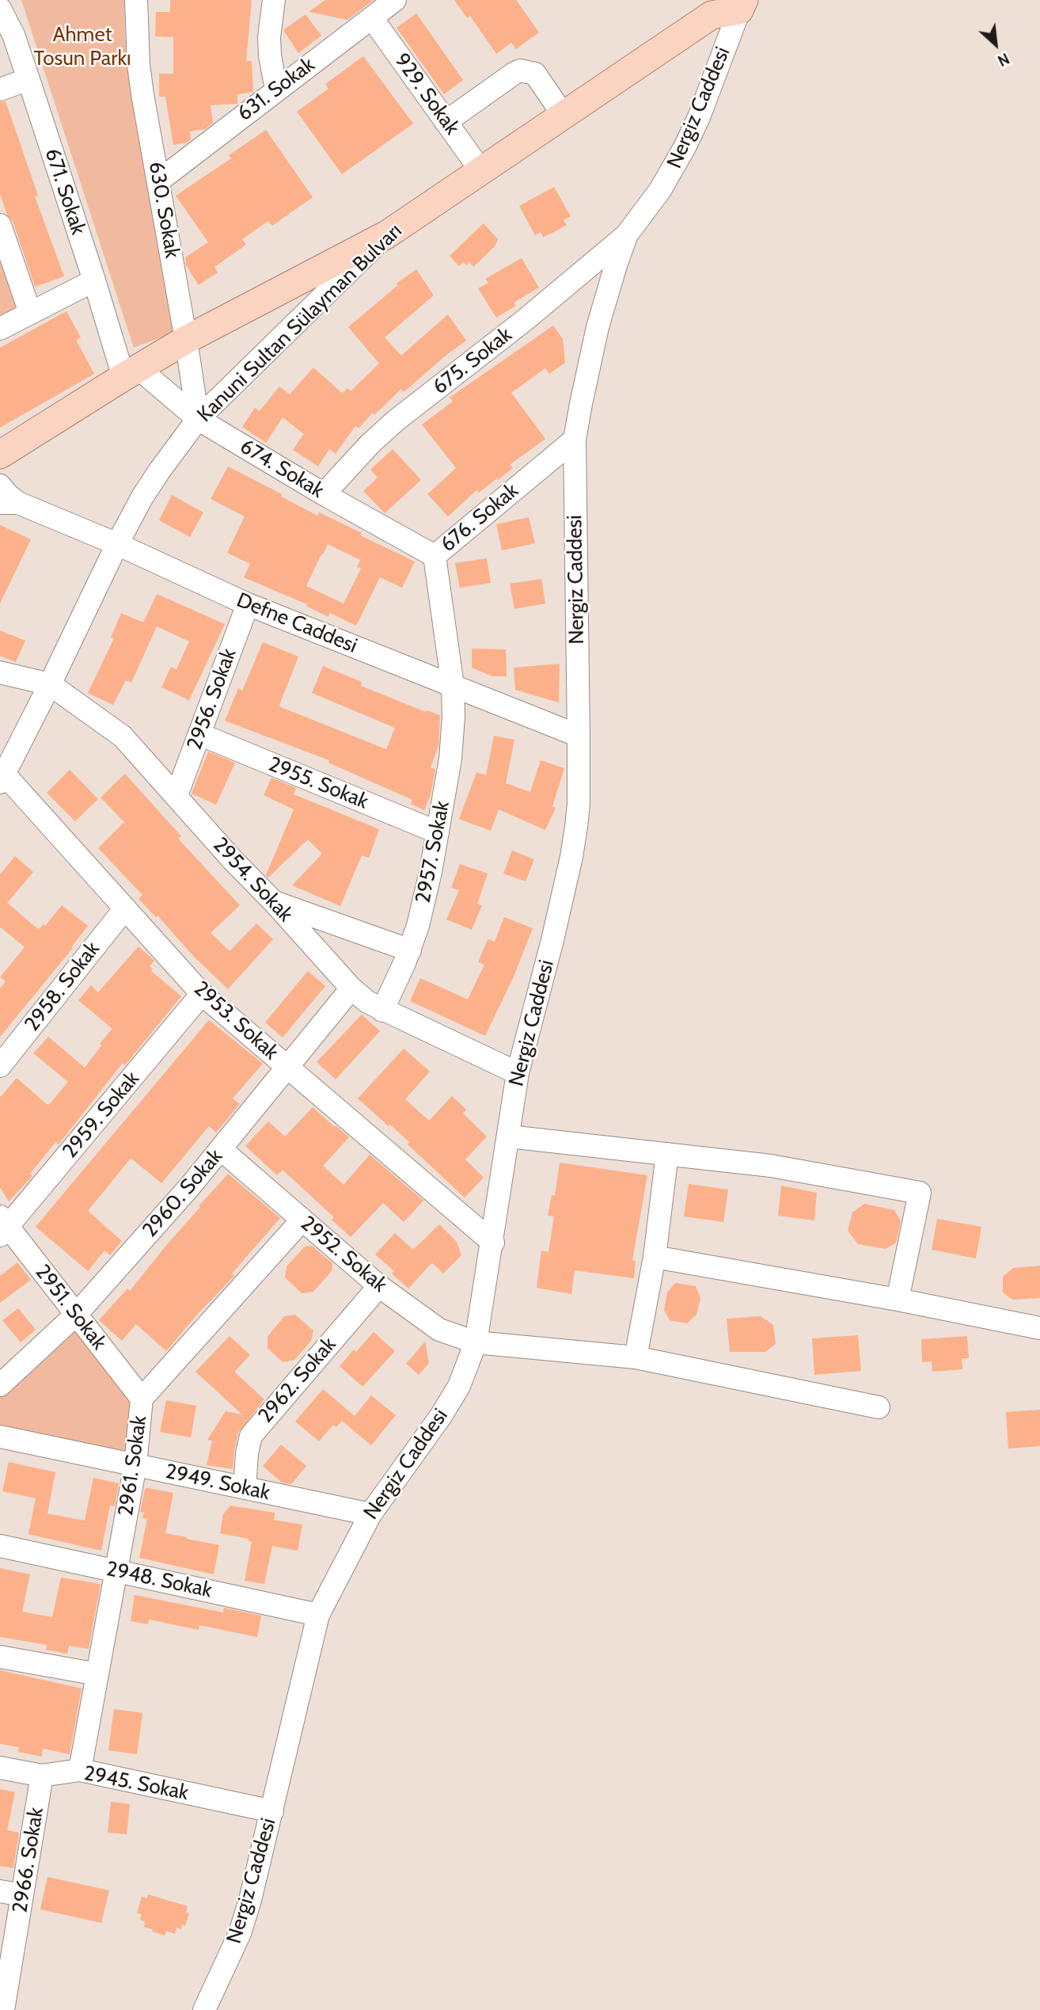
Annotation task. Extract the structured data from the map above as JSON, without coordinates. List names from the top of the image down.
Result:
{
  "streets": {
    "main road": ["Kanuni Sultan Sülayman Bulvarı"],
    "street": [
      "631. Sokak",
      "929. Sokak",
      "Nergiz Caddesi",
      "671. Sokak",
      "630. Sokak",
      "675. Sokak",
      "674. Sokak",
      "676. Sokak",
      "Defne Caddesi",
      "2956. Sokak",
      "2955. Sokak",
      "2957. Sokak",
      "2954. Sokak",
      "2958. Sokak",
      "2953. Sokak",
      "2959. Sokak",
      "2960. Sokak",
      "2952. Sokak",
      "2951. Sokak",
      "2962. Sokak",
      "2961. Sokak",
      "2949. Sokak",
      "2948. Sokak",
      "2945. Sokak",
      "2966. Sokak"
    ]
  },
  "crossings": [
    ["631. Sokak", "929. Sokak"],
    ["631. Sokak", "630. Sokak"],
    ["929. Sokak", "Kanuni Sultan Sülayman Bulvarı"],
    ["Nergiz Caddesi", "Kanuni Sultan Sülayman Bulvarı"],
    ["Nergiz Caddesi", "675. Sokak"],
    ["Nergiz Caddesi", "676. Sokak"],
    ["Nergiz Caddesi", "Defne Caddesi"],
    ["Nergiz Caddesi", "2954. Sokak"],
    ["Nergiz Caddesi", "2953. Sokak"],
    ["Nergiz Caddesi", "2952. Sokak"],
    ["Nergiz Caddesi", "2949. Sokak"],
    ["Nergiz Caddesi", "2948. Sokak"],
    ["Nergiz Caddesi", "2945. Sokak"],
    ["671. Sokak", "674. Sokak"],
    ["630. Sokak", "Kanuni Sultan Sülayman Bulvarı"],
    ["630. Sokak", "674. Sokak"],
    ["Kanuni Sultan Sülayman Bulvarı", "674. Sokak"],
    ["Kanuni Sultan Sülayman Bulvarı", "Defne Caddesi"],
    ["Kanuni Sultan Sülayman Bulvarı", "2954. Sokak"],
    ["Kanuni Sultan Sülayman Bulvarı", "2953. Sokak"],
    ["675. Sokak", "674. Sokak"],
    ["674. Sokak", "676. Sokak"],
    ["676. Sokak", "Defne Caddesi"],
    ["676. Sokak", "2957. Sokak"],
    ["Defne Caddesi", "2956. Sokak"],
    ["Defne Caddesi", "2957. Sokak"],
    ["2956. Sokak", "2955. Sokak"],
    ["2956. Sokak", "2954. Sokak"],
    ["2955. Sokak", "2957. Sokak"],
    ["2957. Sokak", "2954. Sokak"],
    ["2954. Sokak", "2960. Sokak"],
    ["2958. Sokak", "2953. Sokak"],
    ["2953. Sokak", "2959. Sokak"],
    ["2953. Sokak", "2960. Sokak"],
    ["2959. Sokak", "2951. Sokak"],
    ["2960. Sokak", "2952. Sokak"],
    ["2960. Sokak", "2951. Sokak"],
    ["2952. Sokak", "2962. Sokak"],
    ["2952. Sokak", "2961. Sokak"],
    ["2951. Sokak", "2961. Sokak"],
    ["2962. Sokak", "2949. Sokak"],
    ["2961. Sokak", "2949. Sokak"],
    ["2961. Sokak", "2948. Sokak"],
    ["2961. Sokak", "2945. Sokak"],
    ["2945. Sokak", "2966. Sokak"]
  ],
  "parks": ["Ahmet Tosun Parkı"],
  "north": "bottom right"
}
